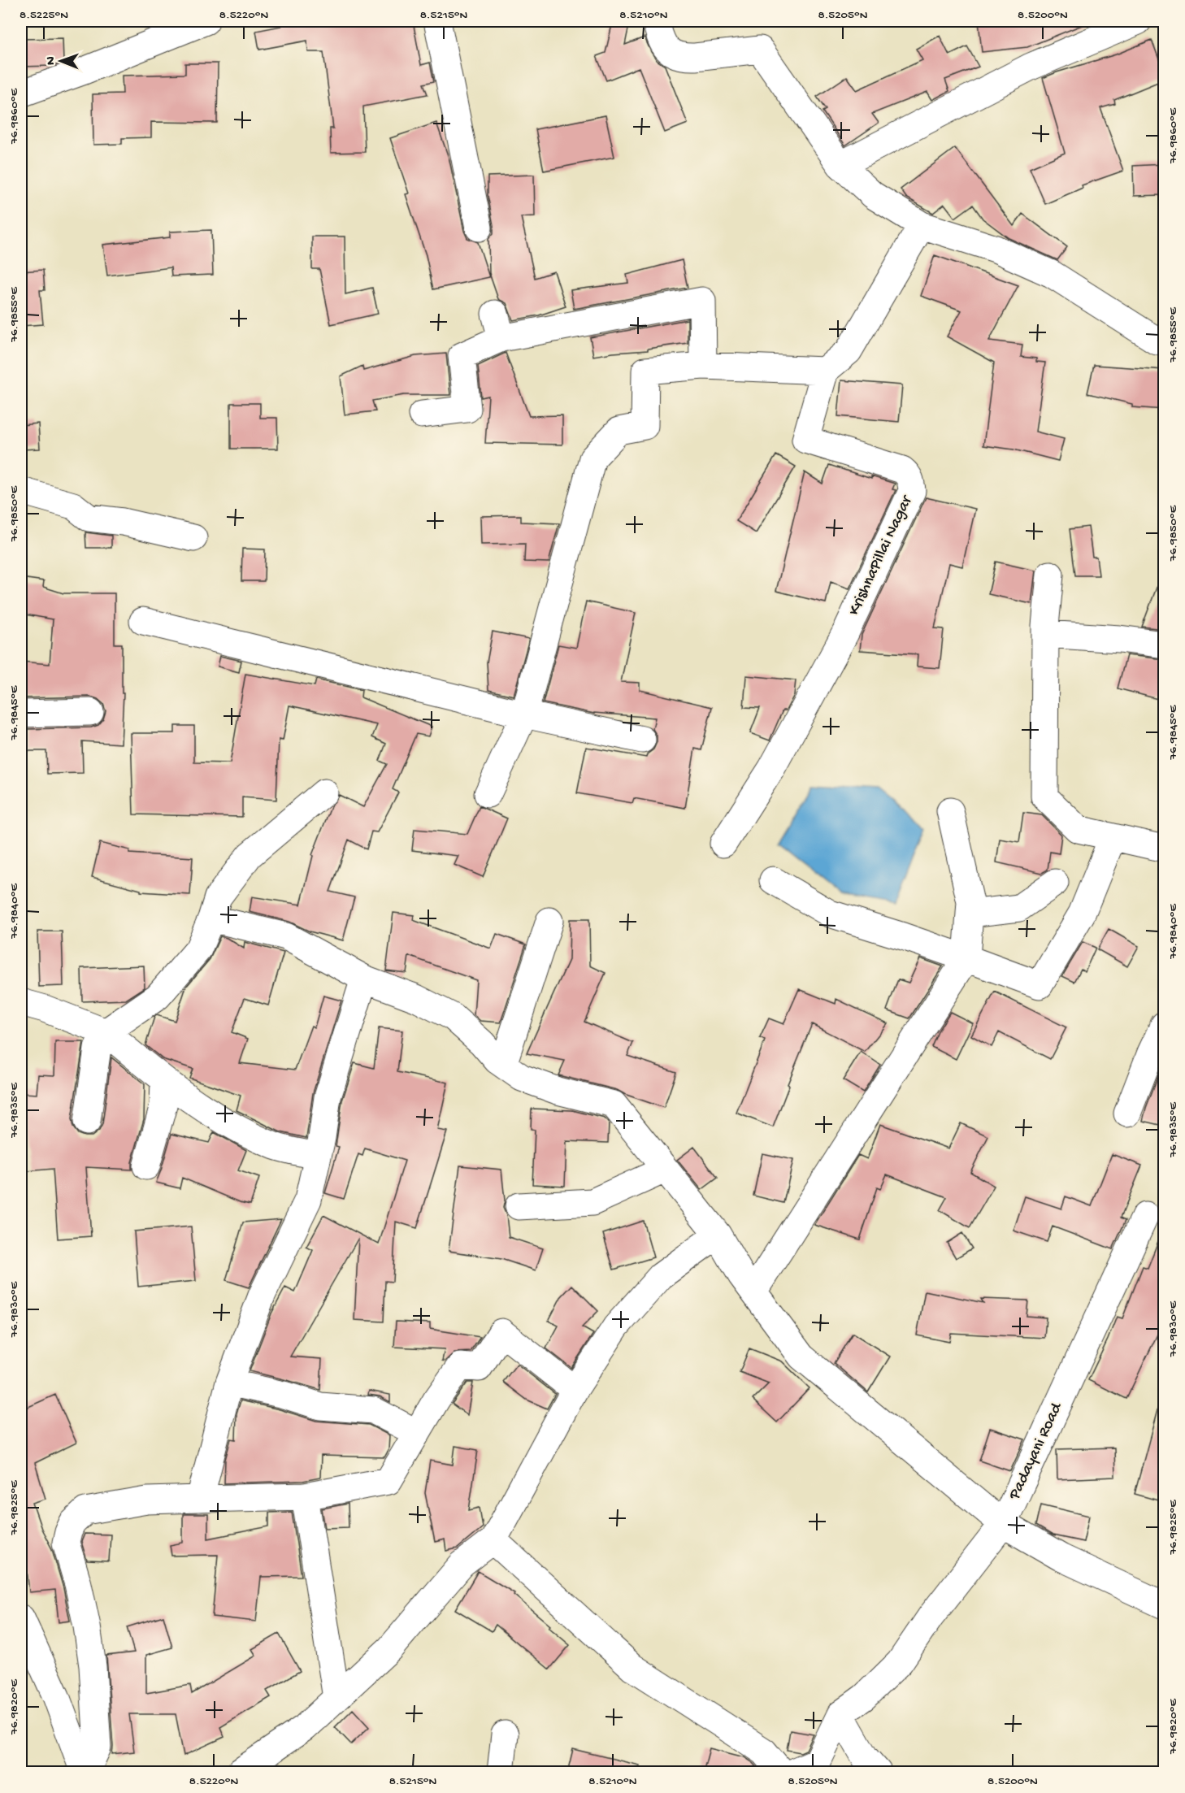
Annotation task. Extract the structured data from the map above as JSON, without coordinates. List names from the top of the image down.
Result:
{
  "streets": {
    "street": ["KrishnaPillai Nagar", "Padayani Road"]
  },
  "north": "left",
  "coordinates": [
    "8.5225°N",
    "8.5220°N",
    "8.5215°N",
    "8.5210°N",
    "8.5205°N",
    "8.5200°N",
    "76.9860°E",
    "76.9855°E",
    "76.9850°E",
    "76.9845°E",
    "76.9840°E",
    "76.9835°E",
    "76.9830°E",
    "76.9825°E",
    "76.9820°E"
  ]
}
